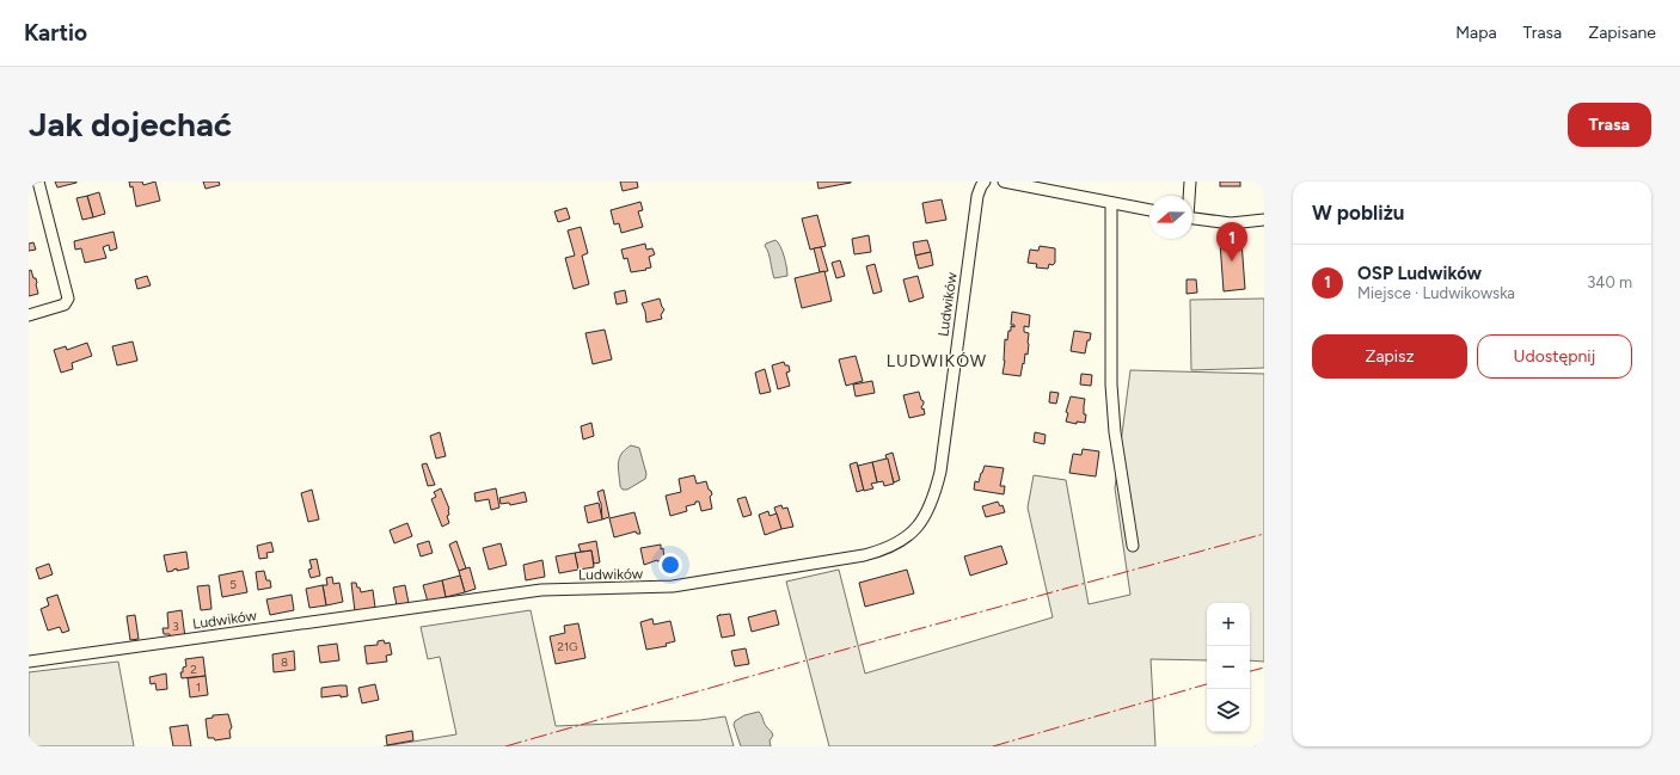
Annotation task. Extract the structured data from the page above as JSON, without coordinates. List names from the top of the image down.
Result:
{
  "streets": {
    "street": ["Ludwików"]
  },
  "districts": ["LUDWIKÓW"],
  "house_numbers": [
    "5",
    "3",
    "21G",
    "8",
    "2",
    "1"
  ],
  "north": "left",
  "page": {
    "header": "Kartio",
    "nav": ["Mapa", "Trasa", "Zapisane"],
    "buttons": [
      "Trasa",
      ["Zapisz", "Udostępnij"]
    ],
    "title": "Jak dojechać",
    "heading": "W pobliżu",
    "pins": "1",
    "list": [
      {
        "mark": "1",
        "name": "OSP Ludwików",
        "note": "Miejsce · Ludwikowska",
        "value": "340 m"
      }
    ],
    "map_buttons": ["+", "−"]
  }
}
